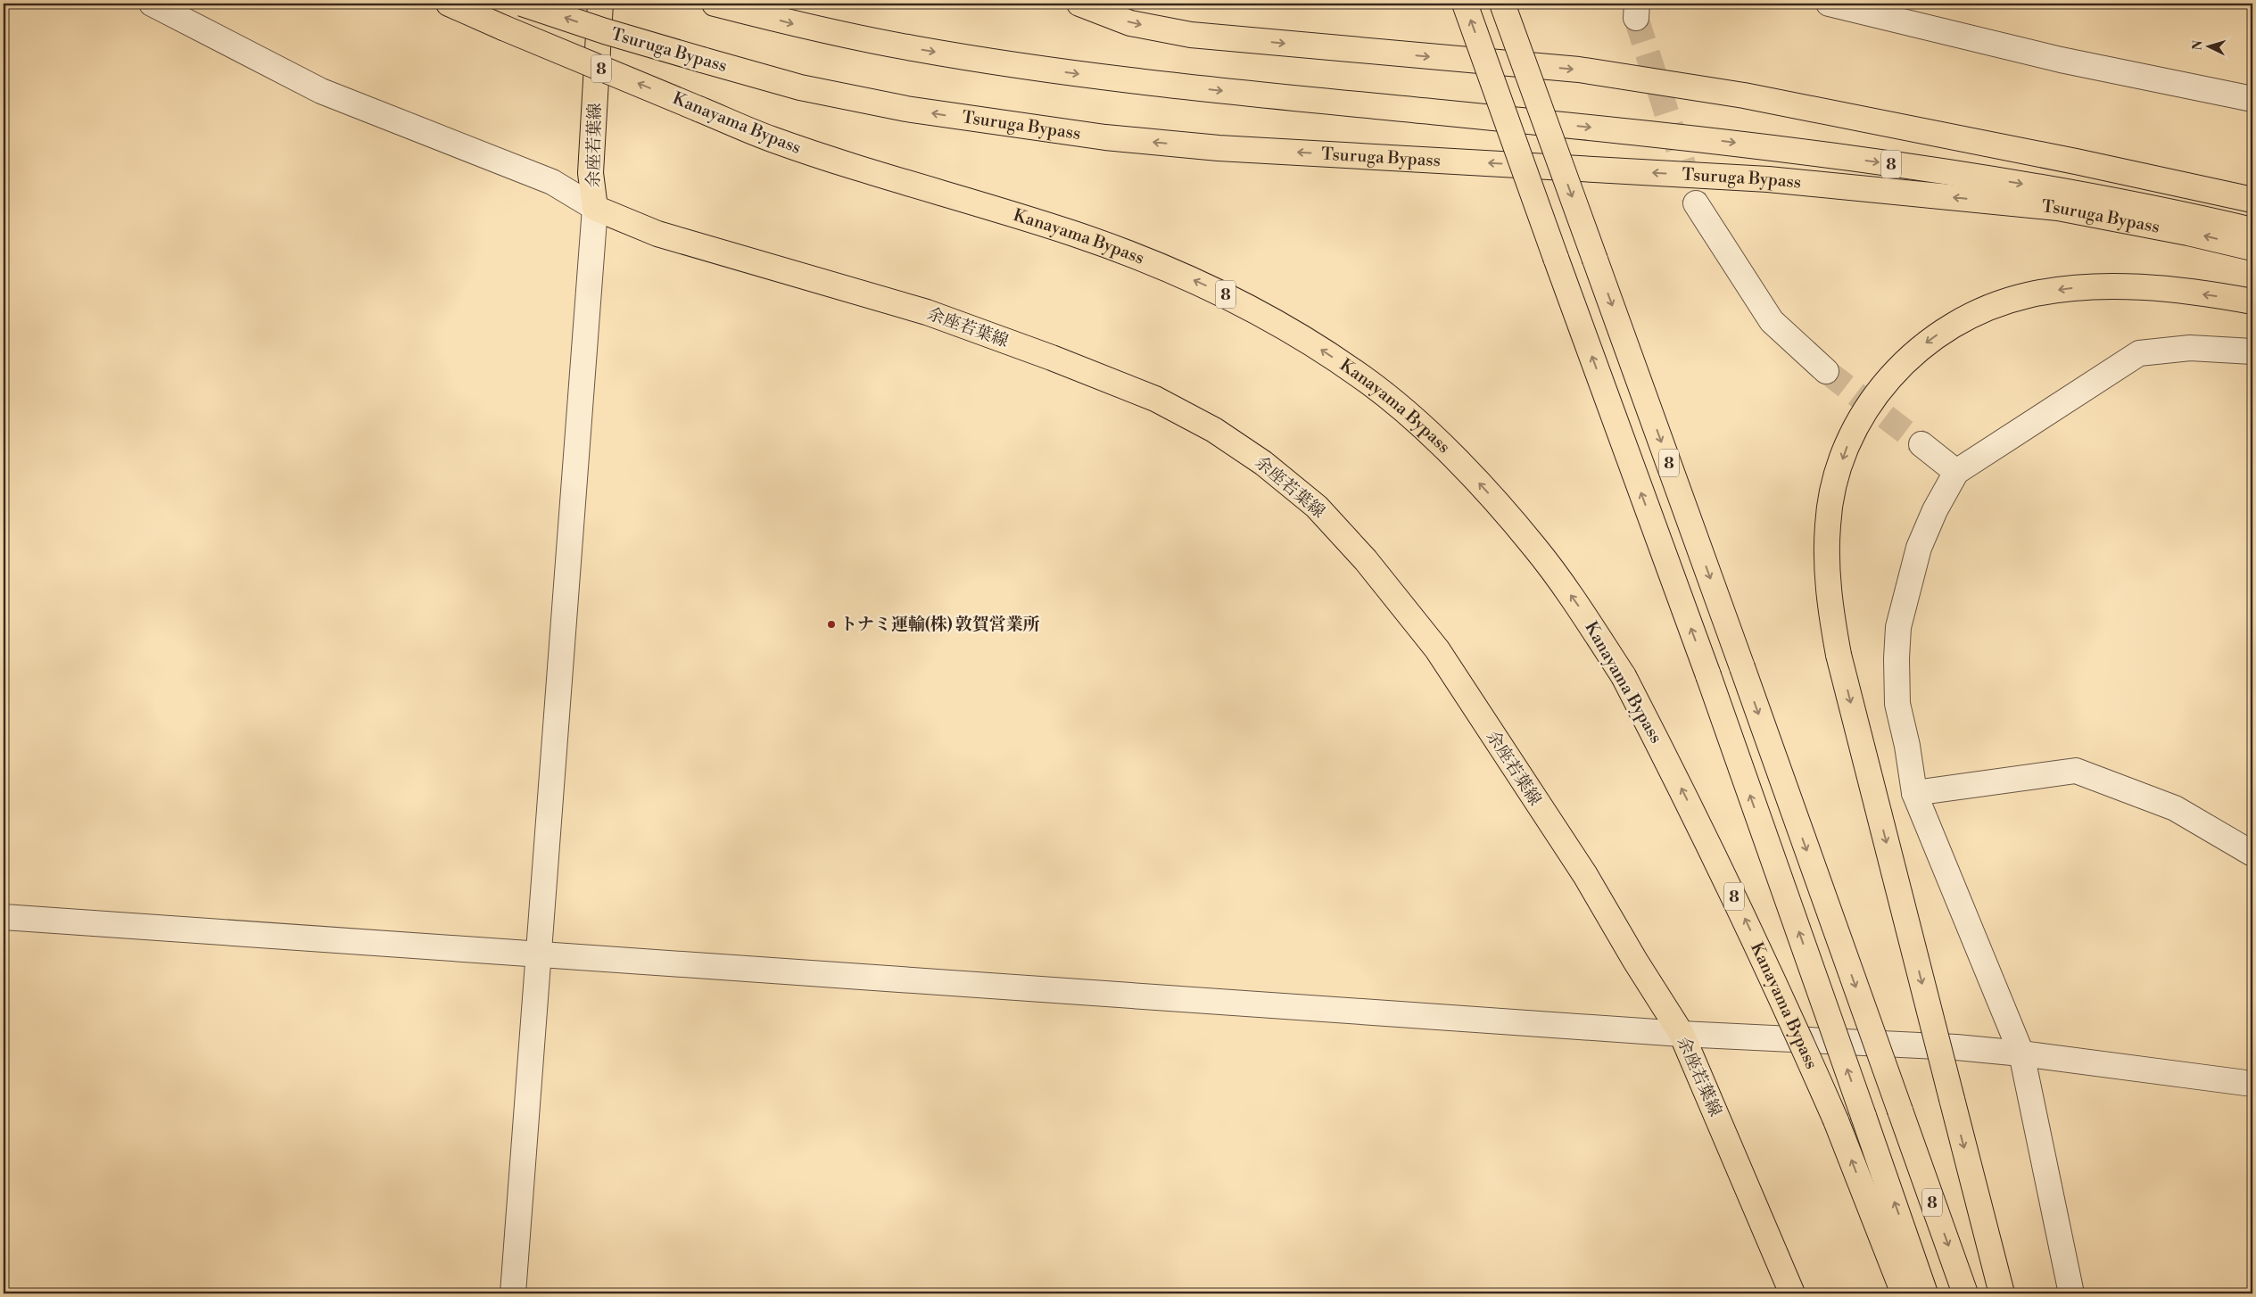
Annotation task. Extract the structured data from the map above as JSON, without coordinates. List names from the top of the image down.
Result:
{
  "streets": {
    "main road": [
      "Tsuruga Bypass",
      "8",
      "Kanayama Bypass",
      "余座若葉線"
    ]
  },
  "one_way": ["Kanayama Bypass"],
  "places": ["トナミ運輸(株) 敦賀営業所"],
  "north": "left"
}
